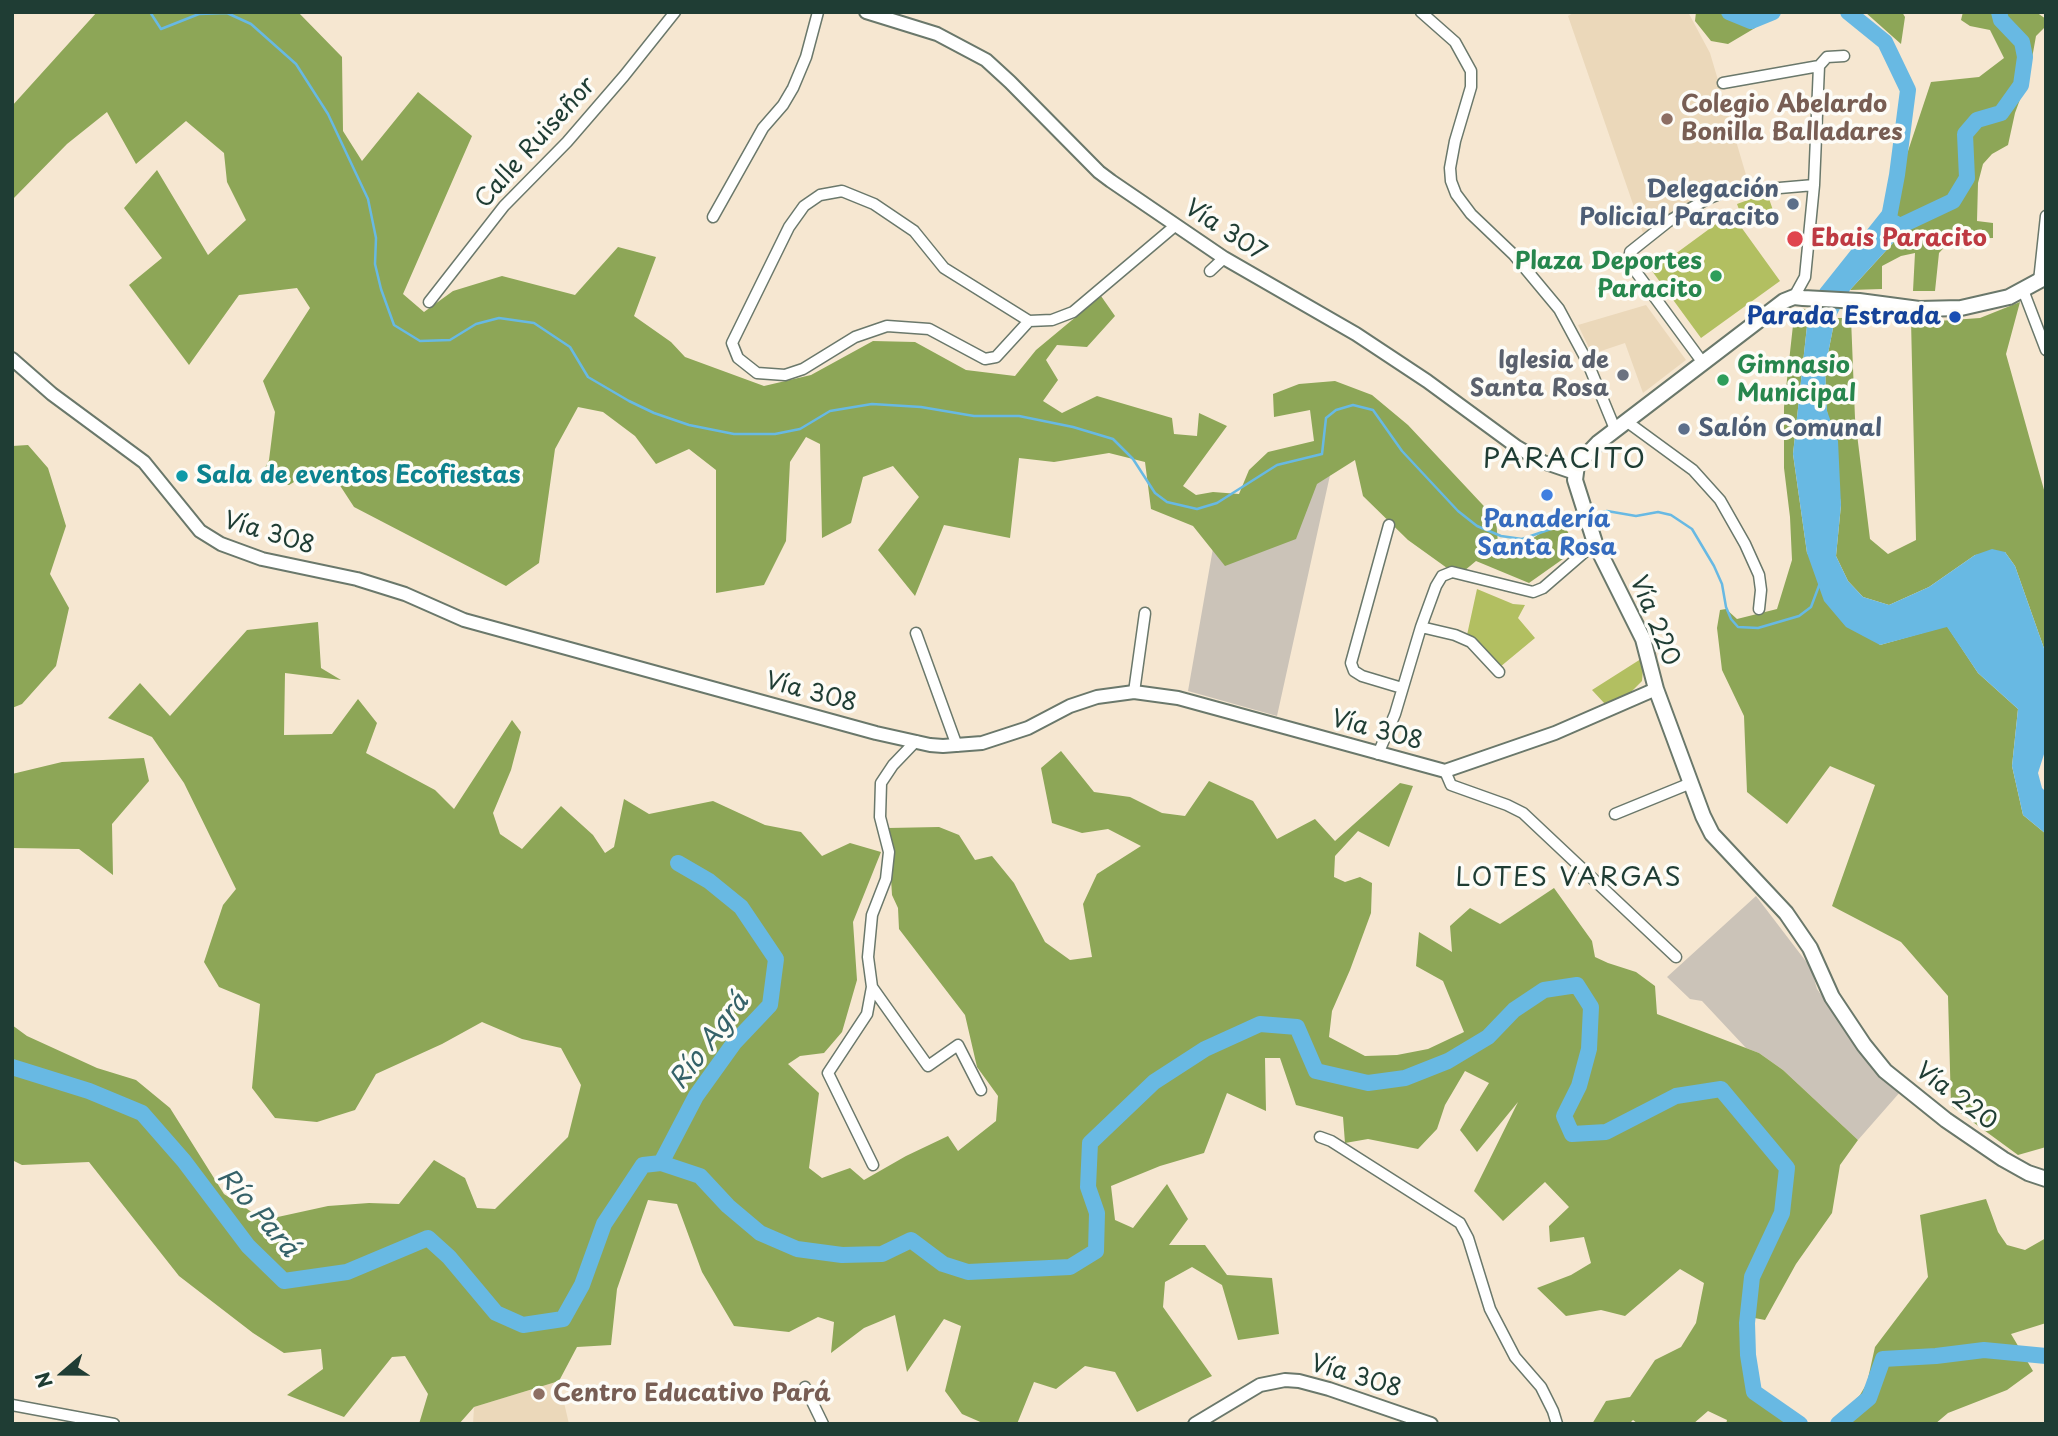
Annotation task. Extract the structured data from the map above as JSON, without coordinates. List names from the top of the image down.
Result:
{
  "streets": {
    "main road": ["Vía 220"],
    "street": ["Calle Ruiseñor", "Vía 307", "Vía 308"]
  },
  "crossings": [
    ["Vía 307", "Vía 220"],
    ["Vía 308", "Vía 220"]
  ],
  "districts": ["PARACITO", "LOTES VARGAS"],
  "water": ["Río Agrá", "Río Pará"],
  "places": [
    "Colegio Abelardo Bonilla Balladares",
    "Delegación Policial Paracito",
    "Ebais Paracito",
    "Plaza Deportes Paracito",
    "Parada Estrada",
    "Iglesia de Santa Rosa",
    "Gimnasio Municipal",
    "Salón Comunal",
    "Sala de eventos Ecofiestas",
    "Panadería Santa Rosa",
    "Centro Educativo Pará"
  ],
  "north": "left"
}
